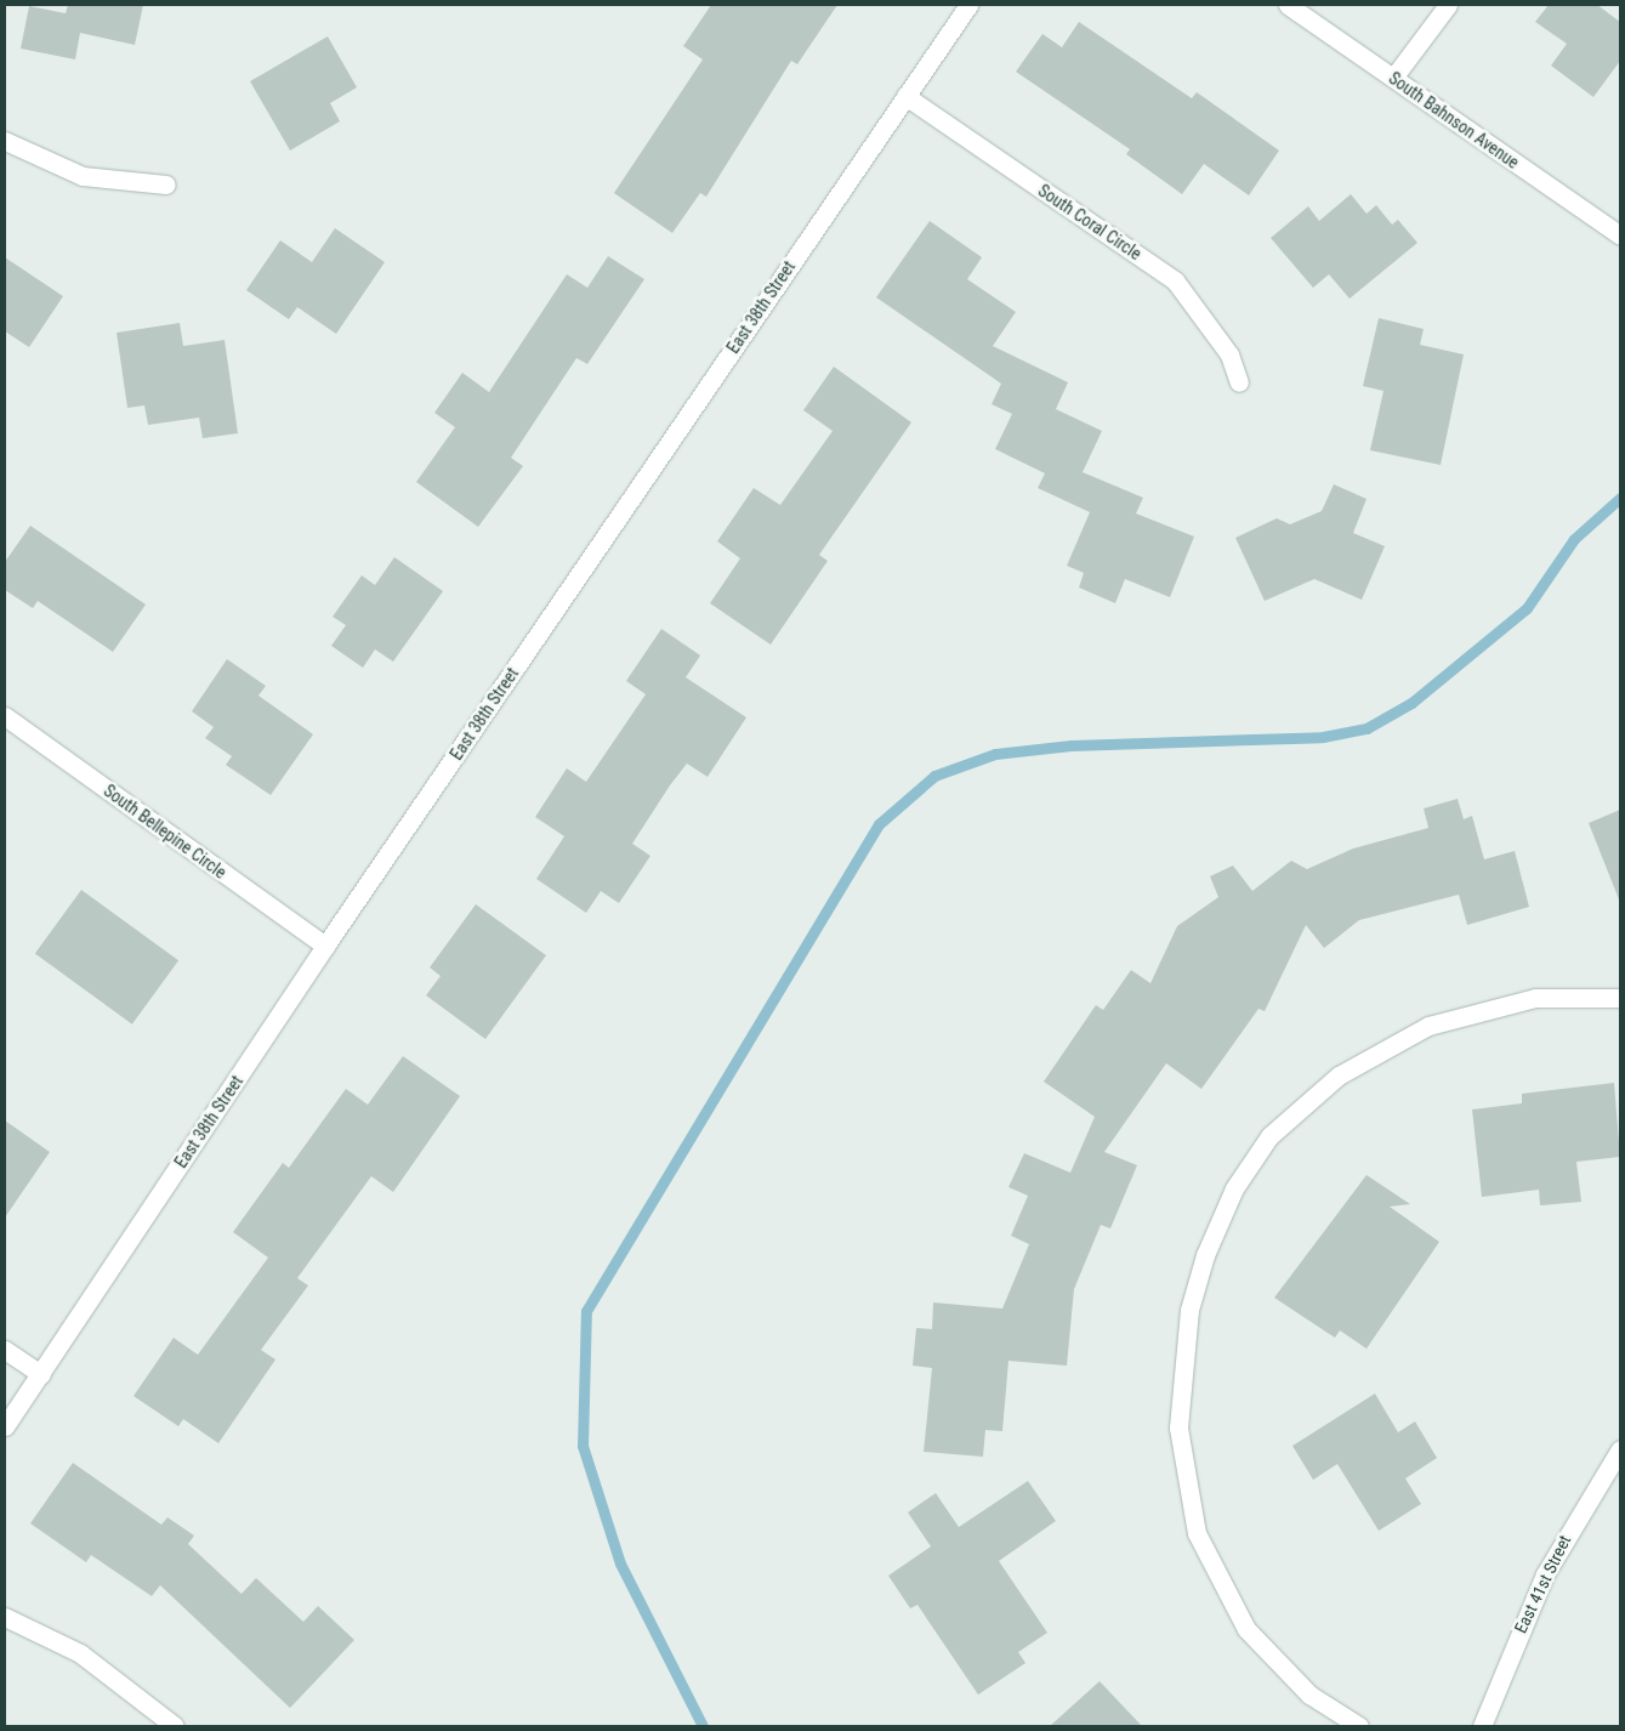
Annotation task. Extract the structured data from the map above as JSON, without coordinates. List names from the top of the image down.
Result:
{
  "streets": {
    "street": [
      "South Bahnson Avenue",
      "South Coral Circle",
      "East 38th Street",
      "South Bellepine Circle",
      "East 41st Street"
    ]
  },
  "crossings": [
    ["South Coral Circle", "East 38th Street"],
    ["East 38th Street", "South Bellepine Circle"]
  ]
}
